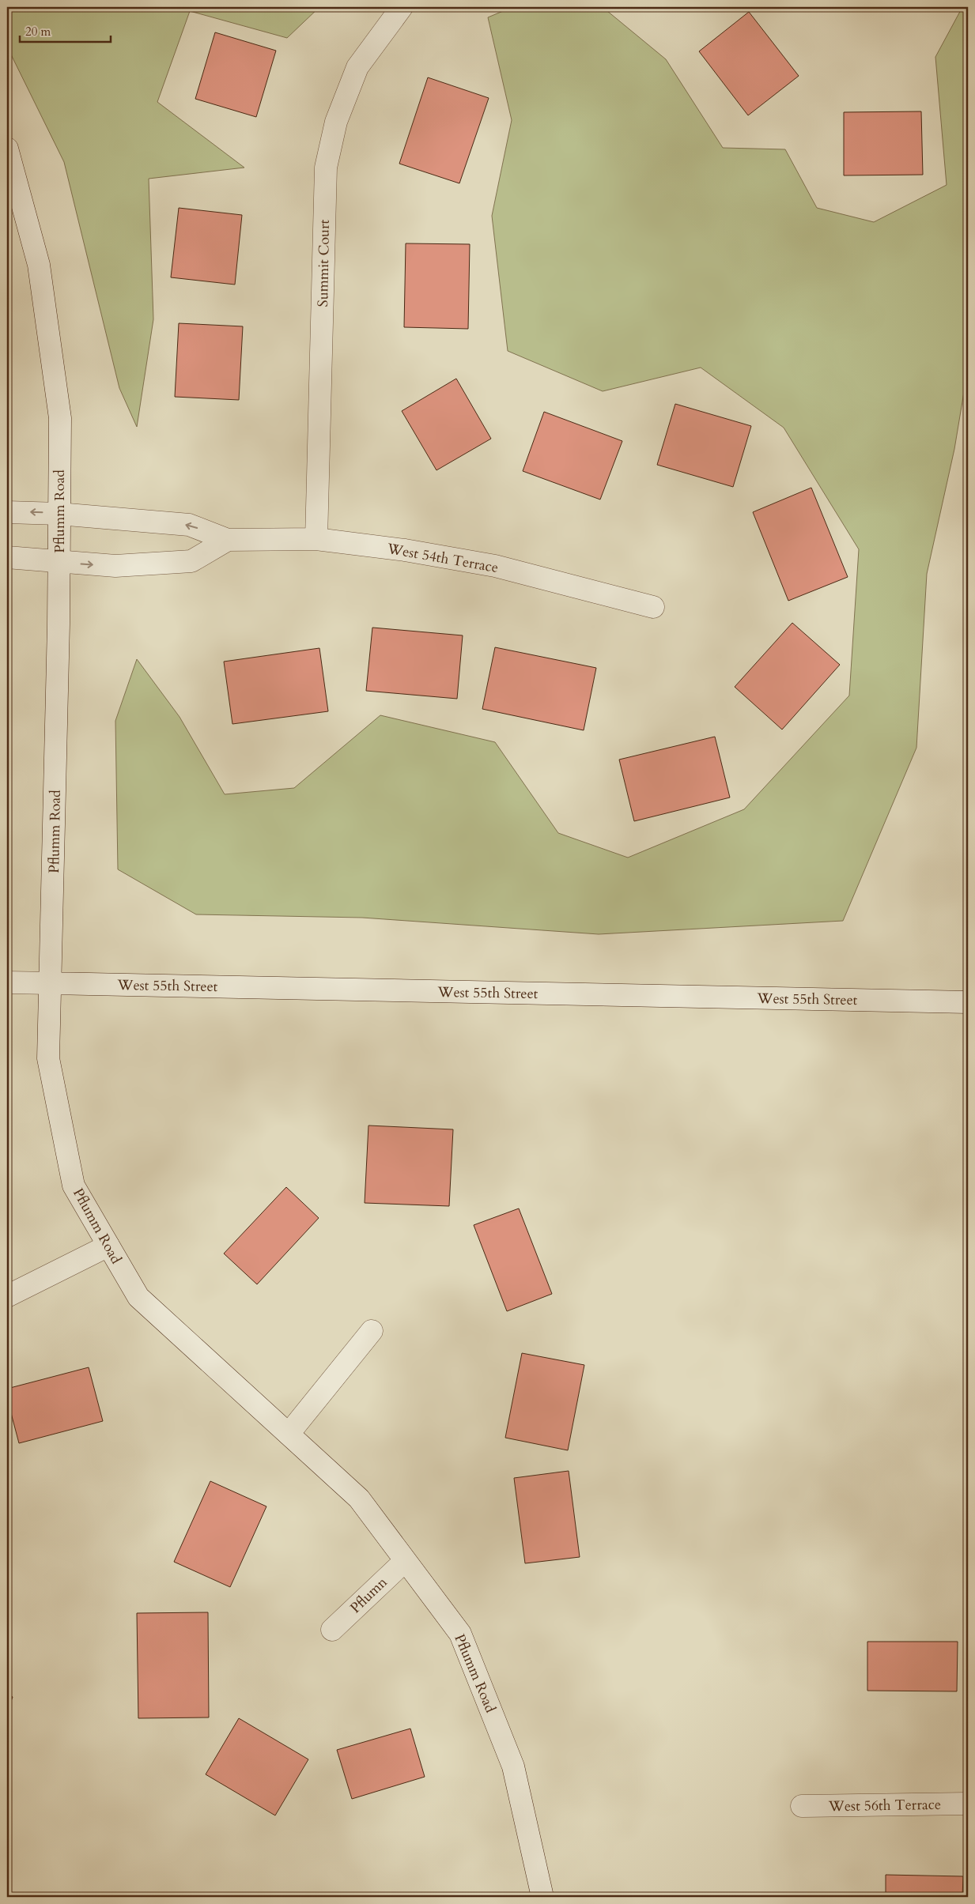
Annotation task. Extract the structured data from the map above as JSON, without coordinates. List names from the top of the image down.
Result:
{
  "streets": {
    "street": [
      "Summit Court",
      "Pflumm Road",
      "West 54th Terrace",
      "West 55th Street",
      "Pflumn",
      "West 56th Terrace"
    ]
  },
  "crossings": [
    ["Summit Court", "West 54th Terrace"],
    ["Pflumm Road", "West 54th Terrace"],
    ["Pflumm Road", "West 55th Street"],
    ["Pflumm Road", "Pflumn"]
  ],
  "scale_bar": "20 m"
}
